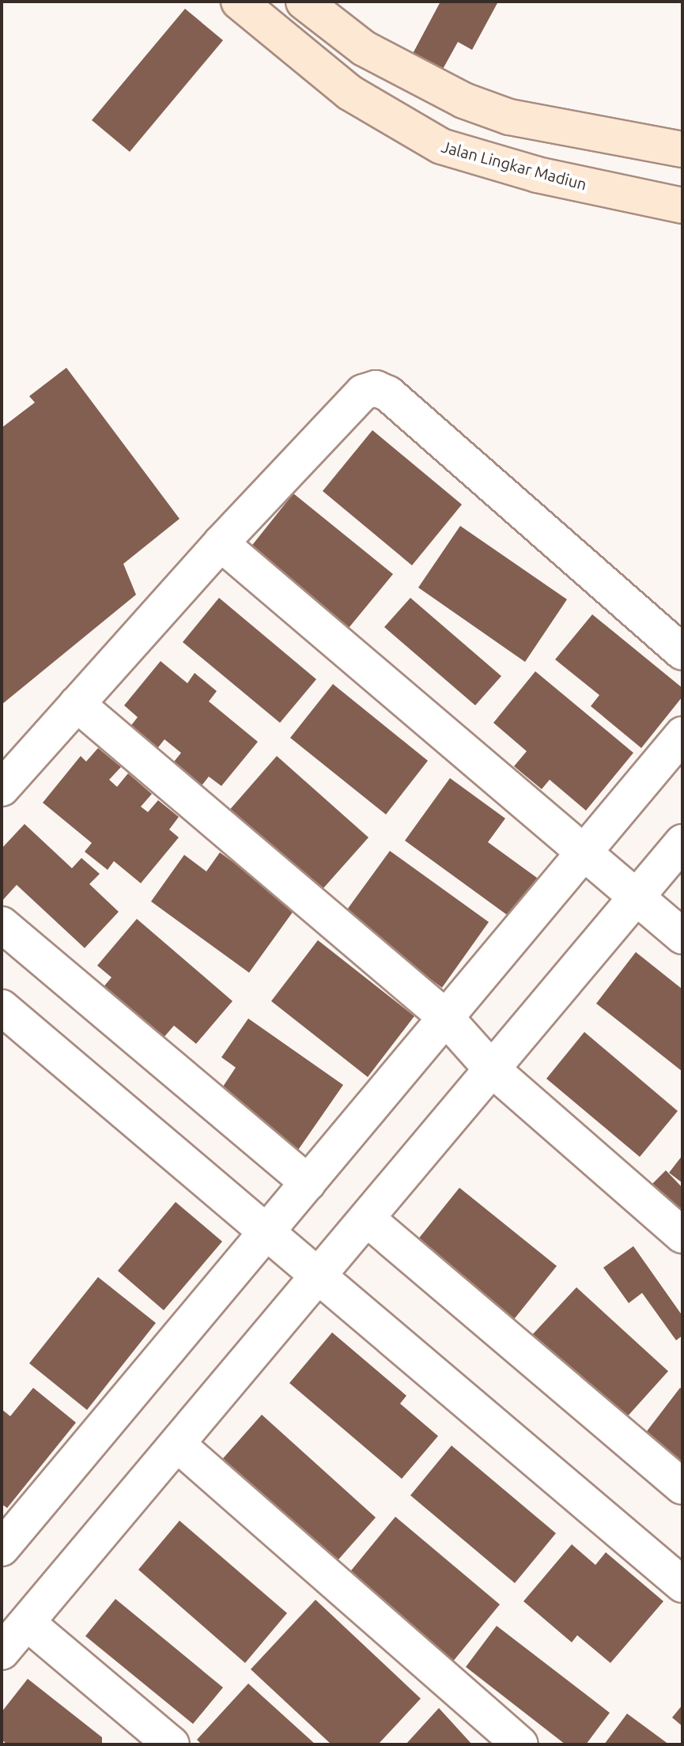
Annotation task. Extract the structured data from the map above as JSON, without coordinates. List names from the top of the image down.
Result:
{
  "streets": {
    "main road": ["Jalan Lingkar Madiun"]
  }
}
